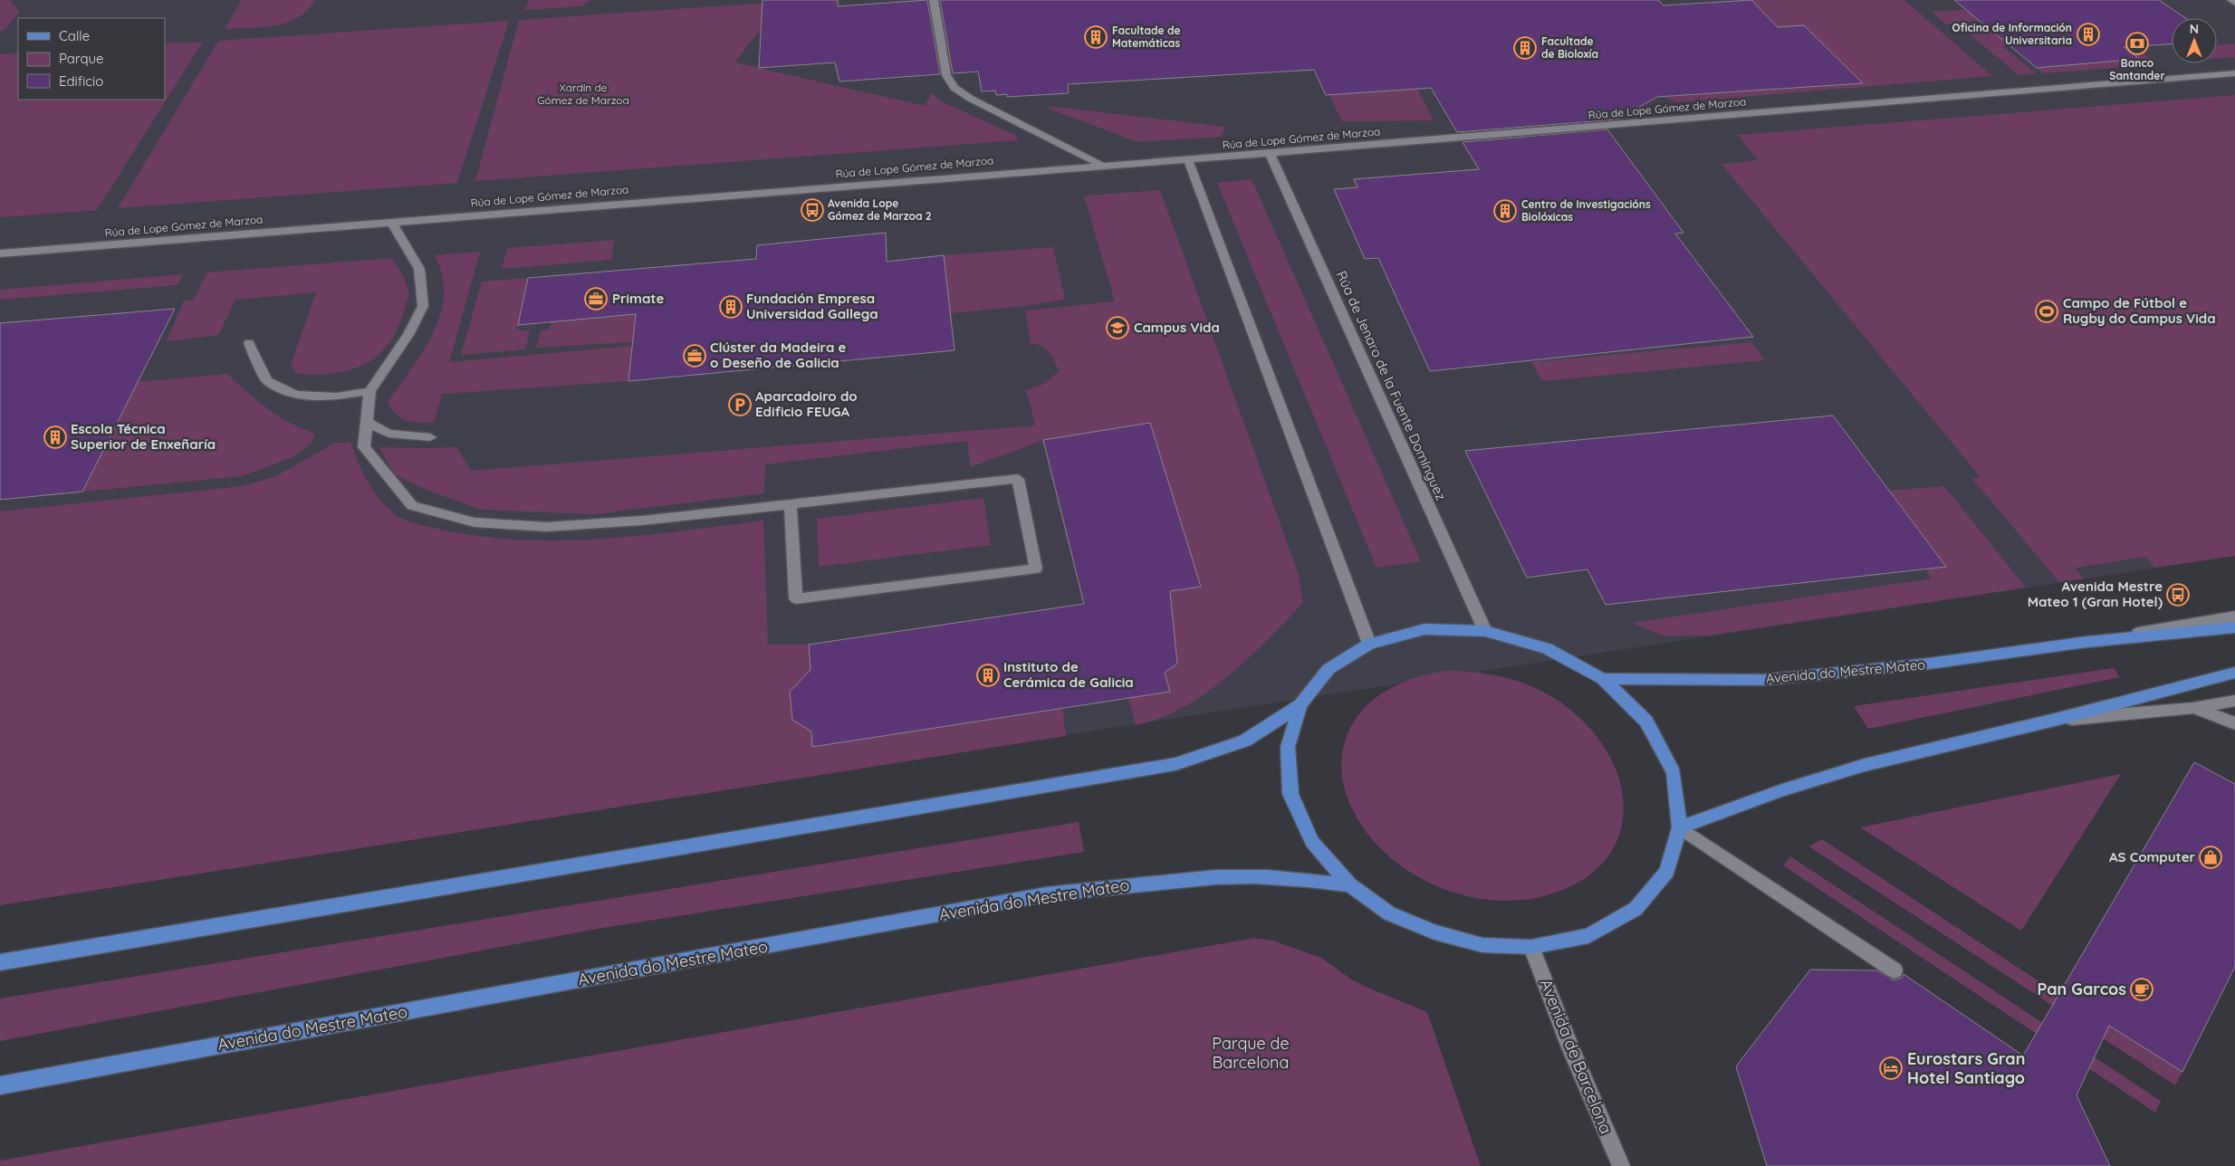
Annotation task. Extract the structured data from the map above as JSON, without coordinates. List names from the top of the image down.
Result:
{
  "streets": {
    "main road": ["Avenida do Mestre Mateo"],
    "street": ["Rúa de Lope Gómez de Marzoa", "Rúa de Jenaro de la Fuente Domínguez", "Avenida de Barcelona"]
  },
  "crossings": [
    ["Rúa de Lope Gómez de Marzoa", "Rúa de Jenaro de la Fuente Domínguez"]
  ],
  "parks": ["Xardín de Gómez de Marzoa", "Parque de Barcelona"],
  "places": {
    "building": [
      "Oficina de Información Universitaria",
      "Facultade de Matemáticas",
      "Facultade de Bioloxía",
      "Centro de Investigacións Biolóxicas",
      "Fundación Empresa Universidad Gallega",
      "Escola Técnica Superior de Enxeñaría",
      "Instituto de Cerámica de Galicia"
    ],
    "bank": ["Banco Santander"],
    "bus stop": ["Avenida Lope Gómez de Marzoa 2", "Avenida Mestre Mateo 1 (Gran Hotel)"],
    "office": ["Primate", "Clúster da Madeira e o Deseño de Galicia"],
    "sports": ["Campo de Fútbol e Rugby do Campus Vida"],
    "school or university": ["Campus Vida"],
    "parking": ["Aparcadoiro do Edificio FEUGA"],
    "shop": ["AS Computer"],
    "cafe": ["Pan Garcos"],
    "hotel": ["Eurostars Gran Hotel Santiago"]
  },
  "legend": ["Calle", "Parque", "Edificio"],
  "north": "top"
}
